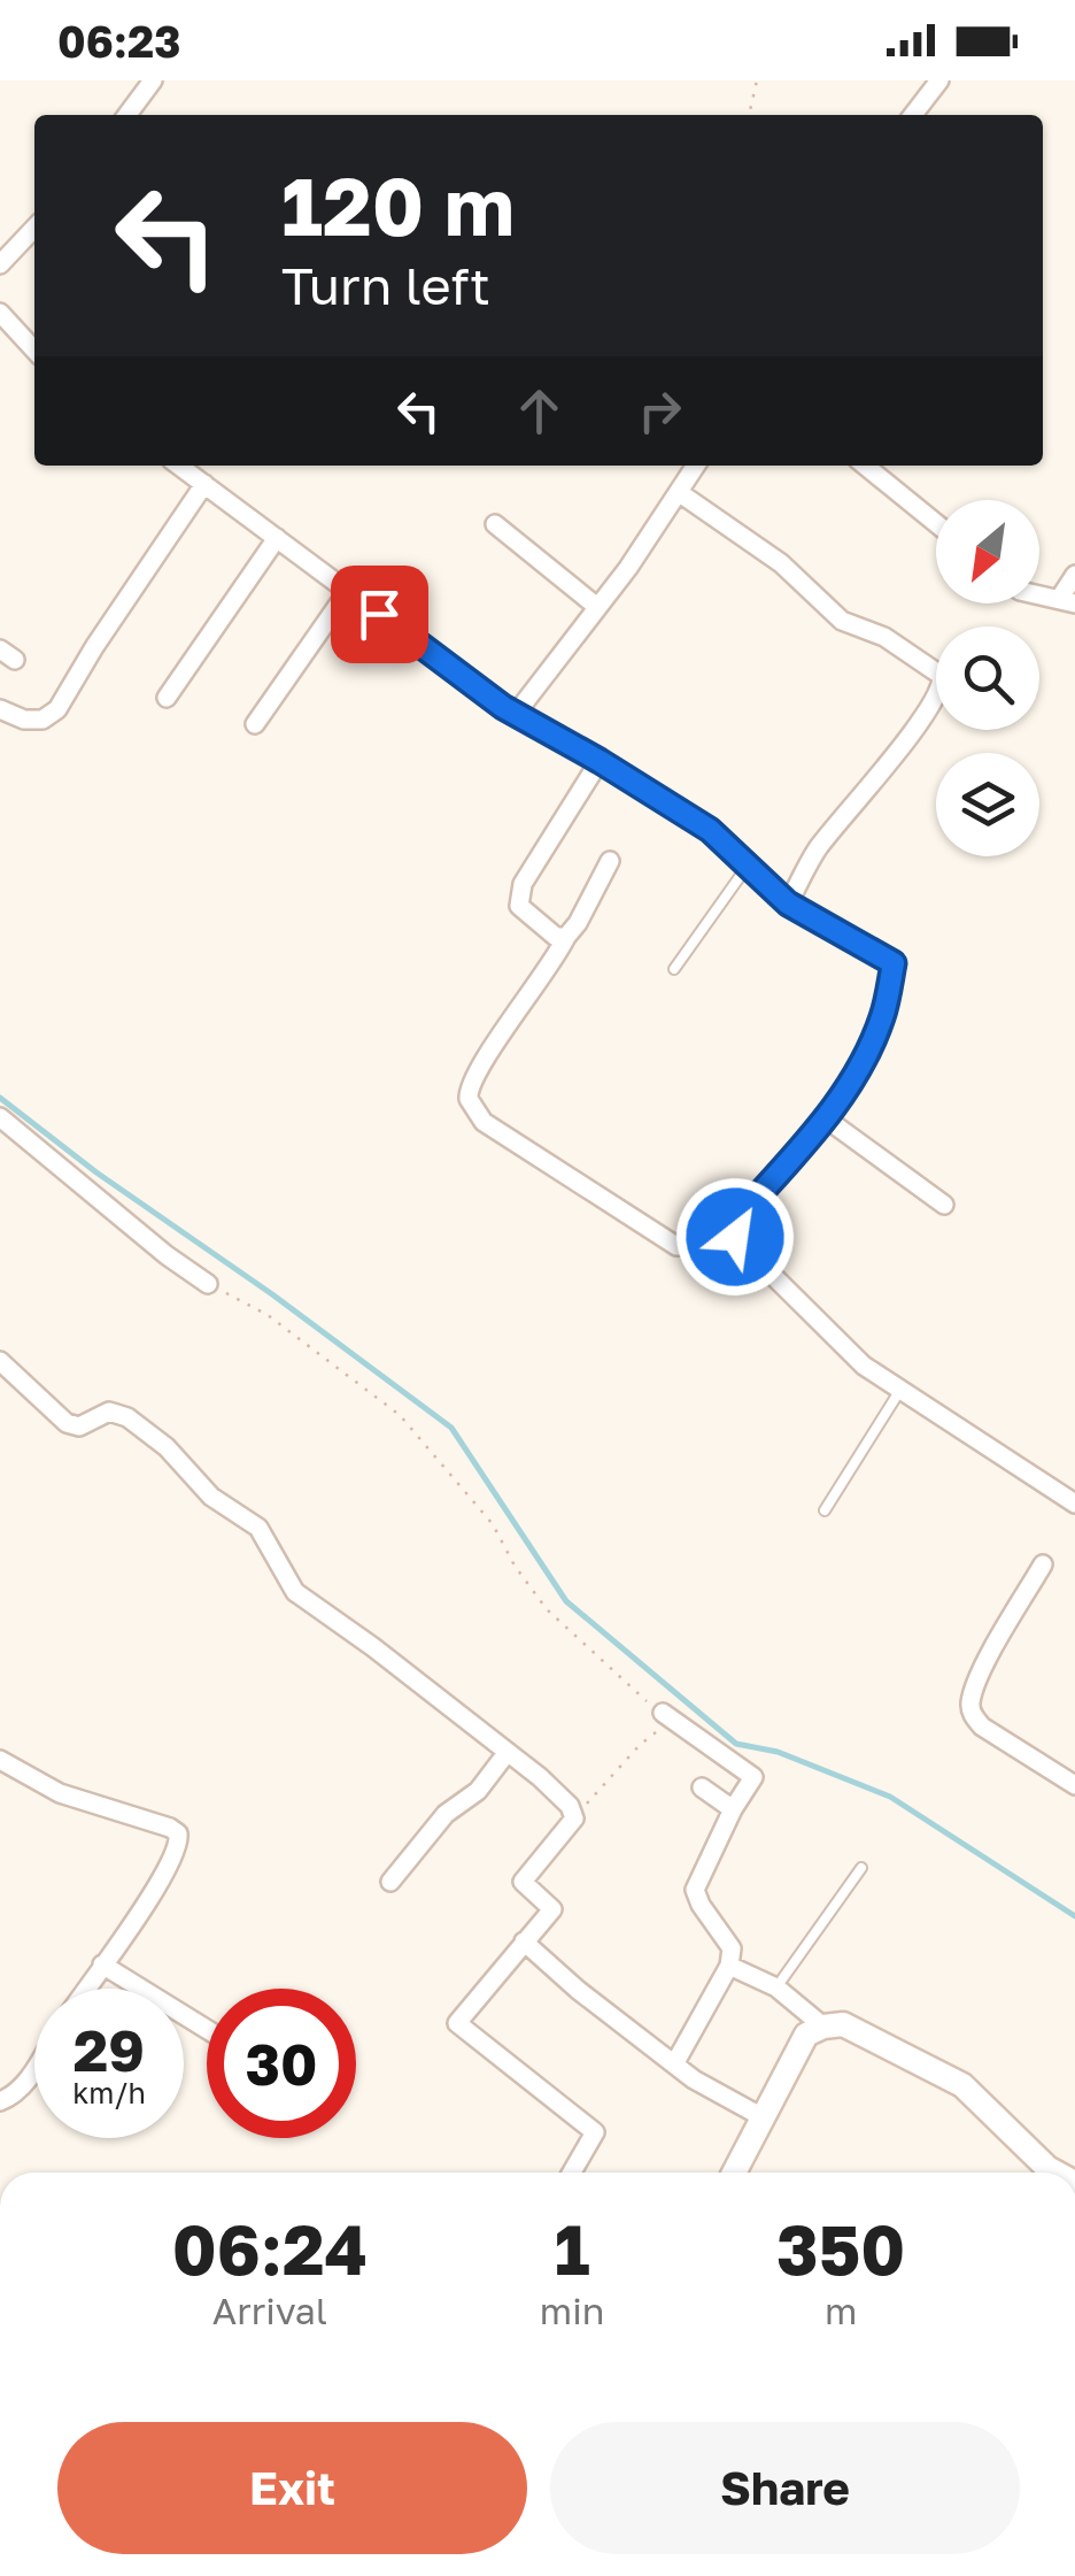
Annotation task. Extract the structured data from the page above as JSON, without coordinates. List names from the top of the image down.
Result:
{
  "north": "bottom left",
  "page": {
    "status": "06:23",
    "turn": ["120 m", "Turn left"],
    "speed": "29 km/h",
    "limit": "30",
    "eta": [
      "06:24",
      "Arrival",
      "1",
      "min",
      "350",
      "m"
    ],
    "buttons": ["Exit", "Share"]
  }
}
